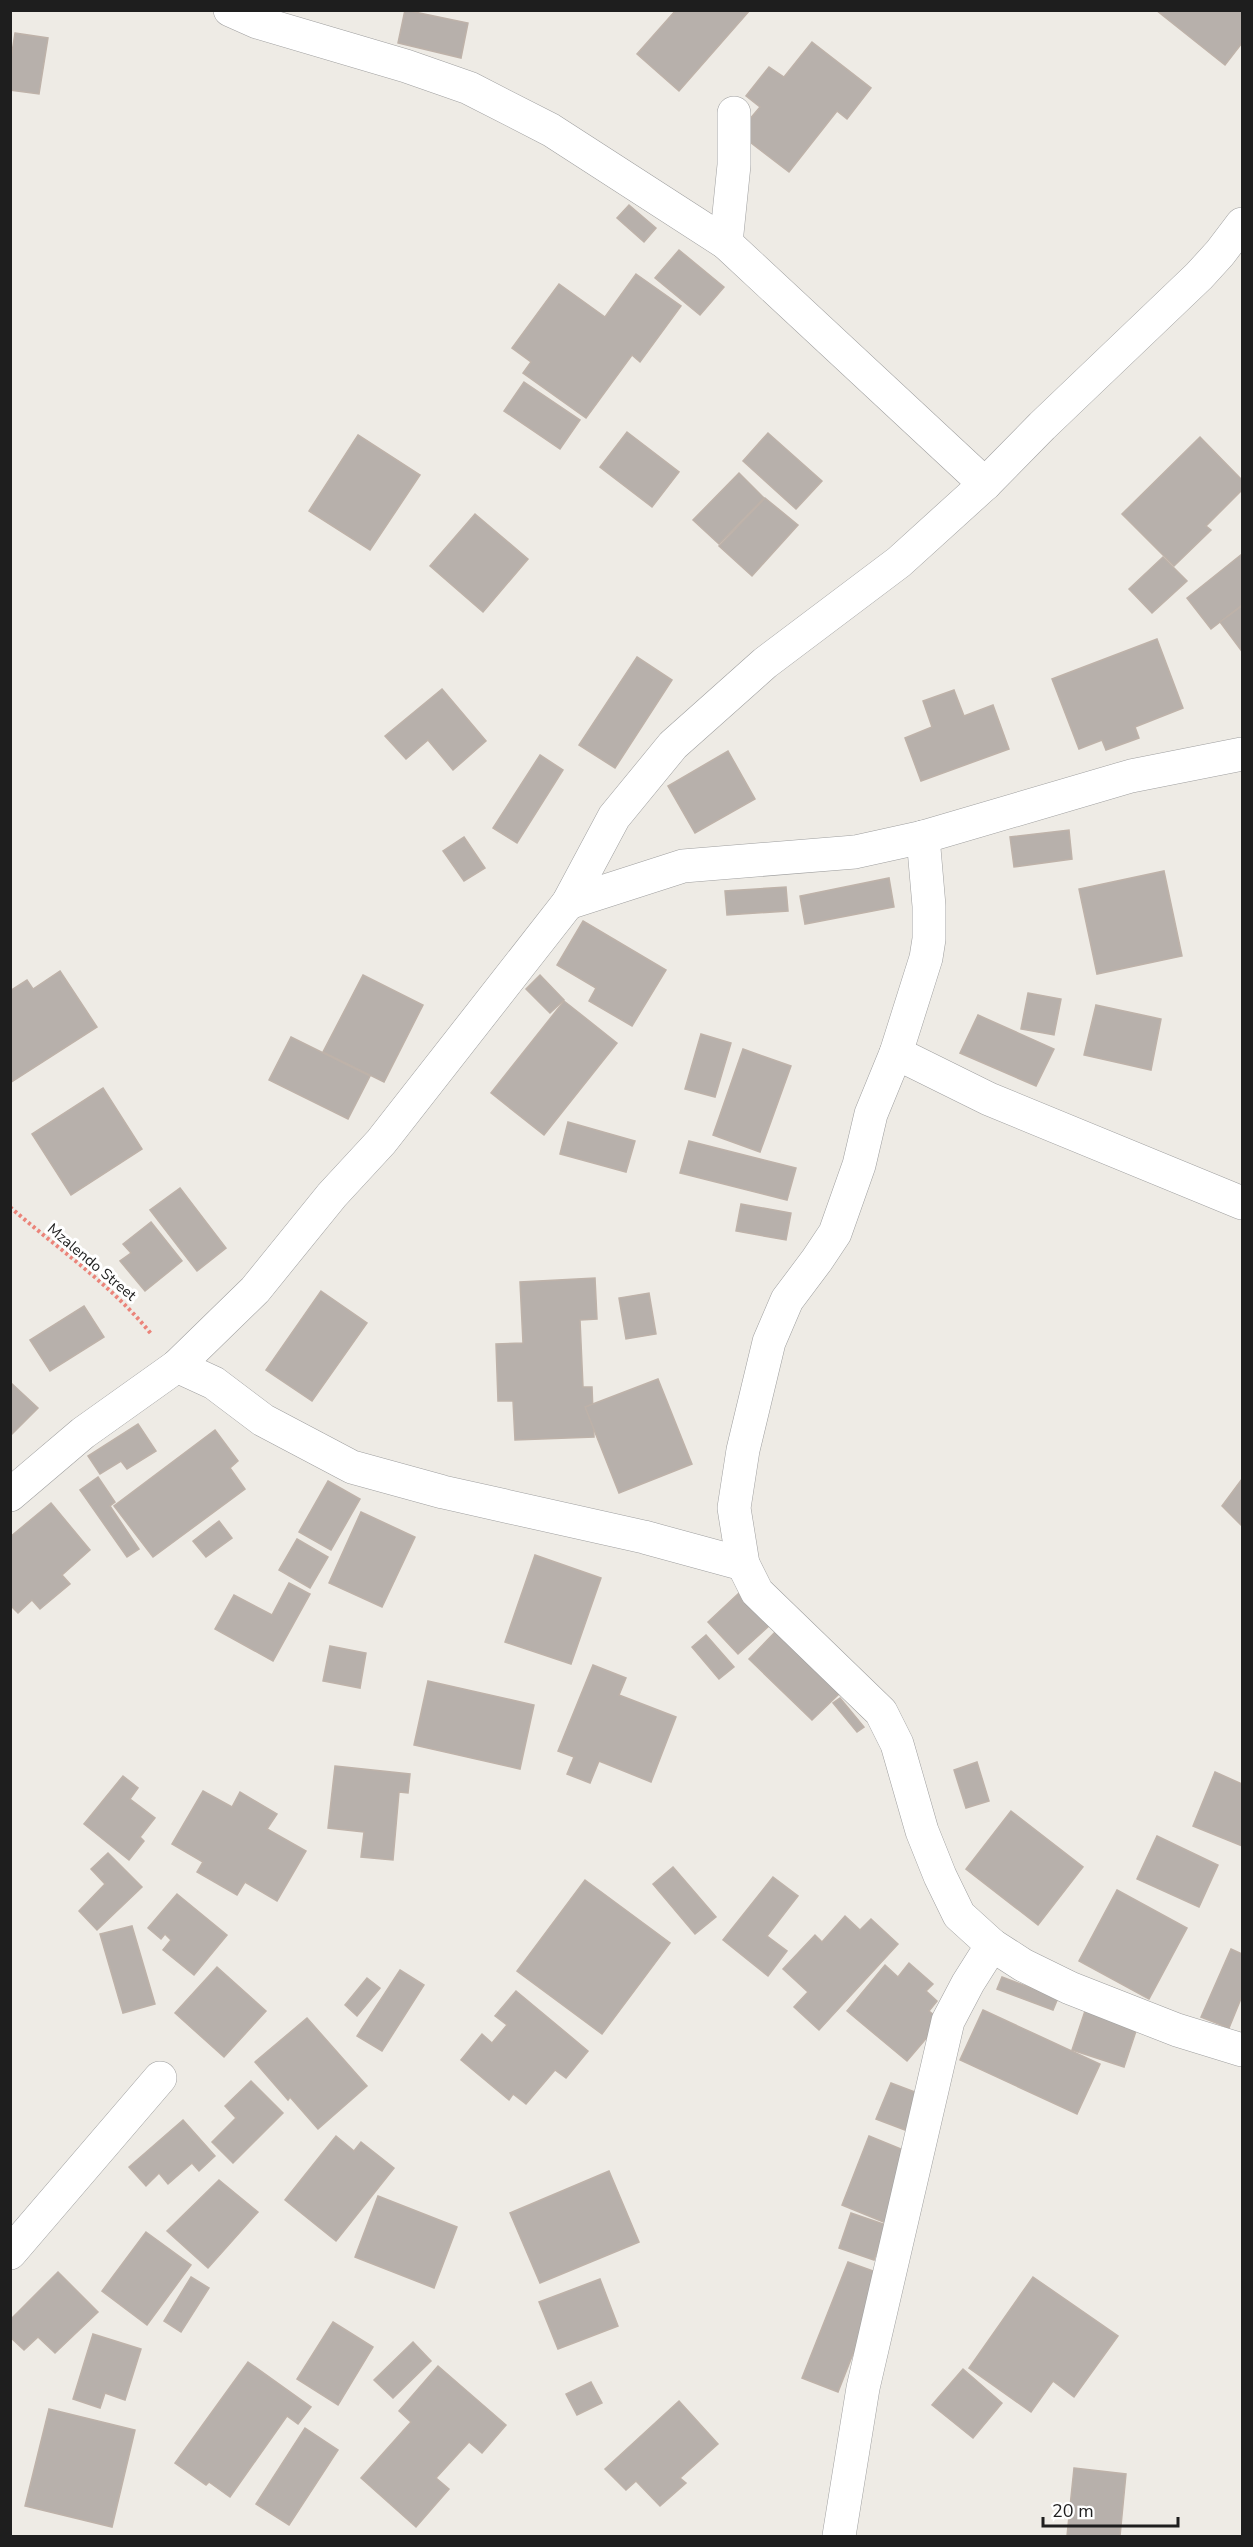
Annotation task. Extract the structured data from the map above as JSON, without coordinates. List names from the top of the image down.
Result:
{
  "streets": {
    "path": ["Mzalendo Street"]
  },
  "scale_bar": "20 m"
}
